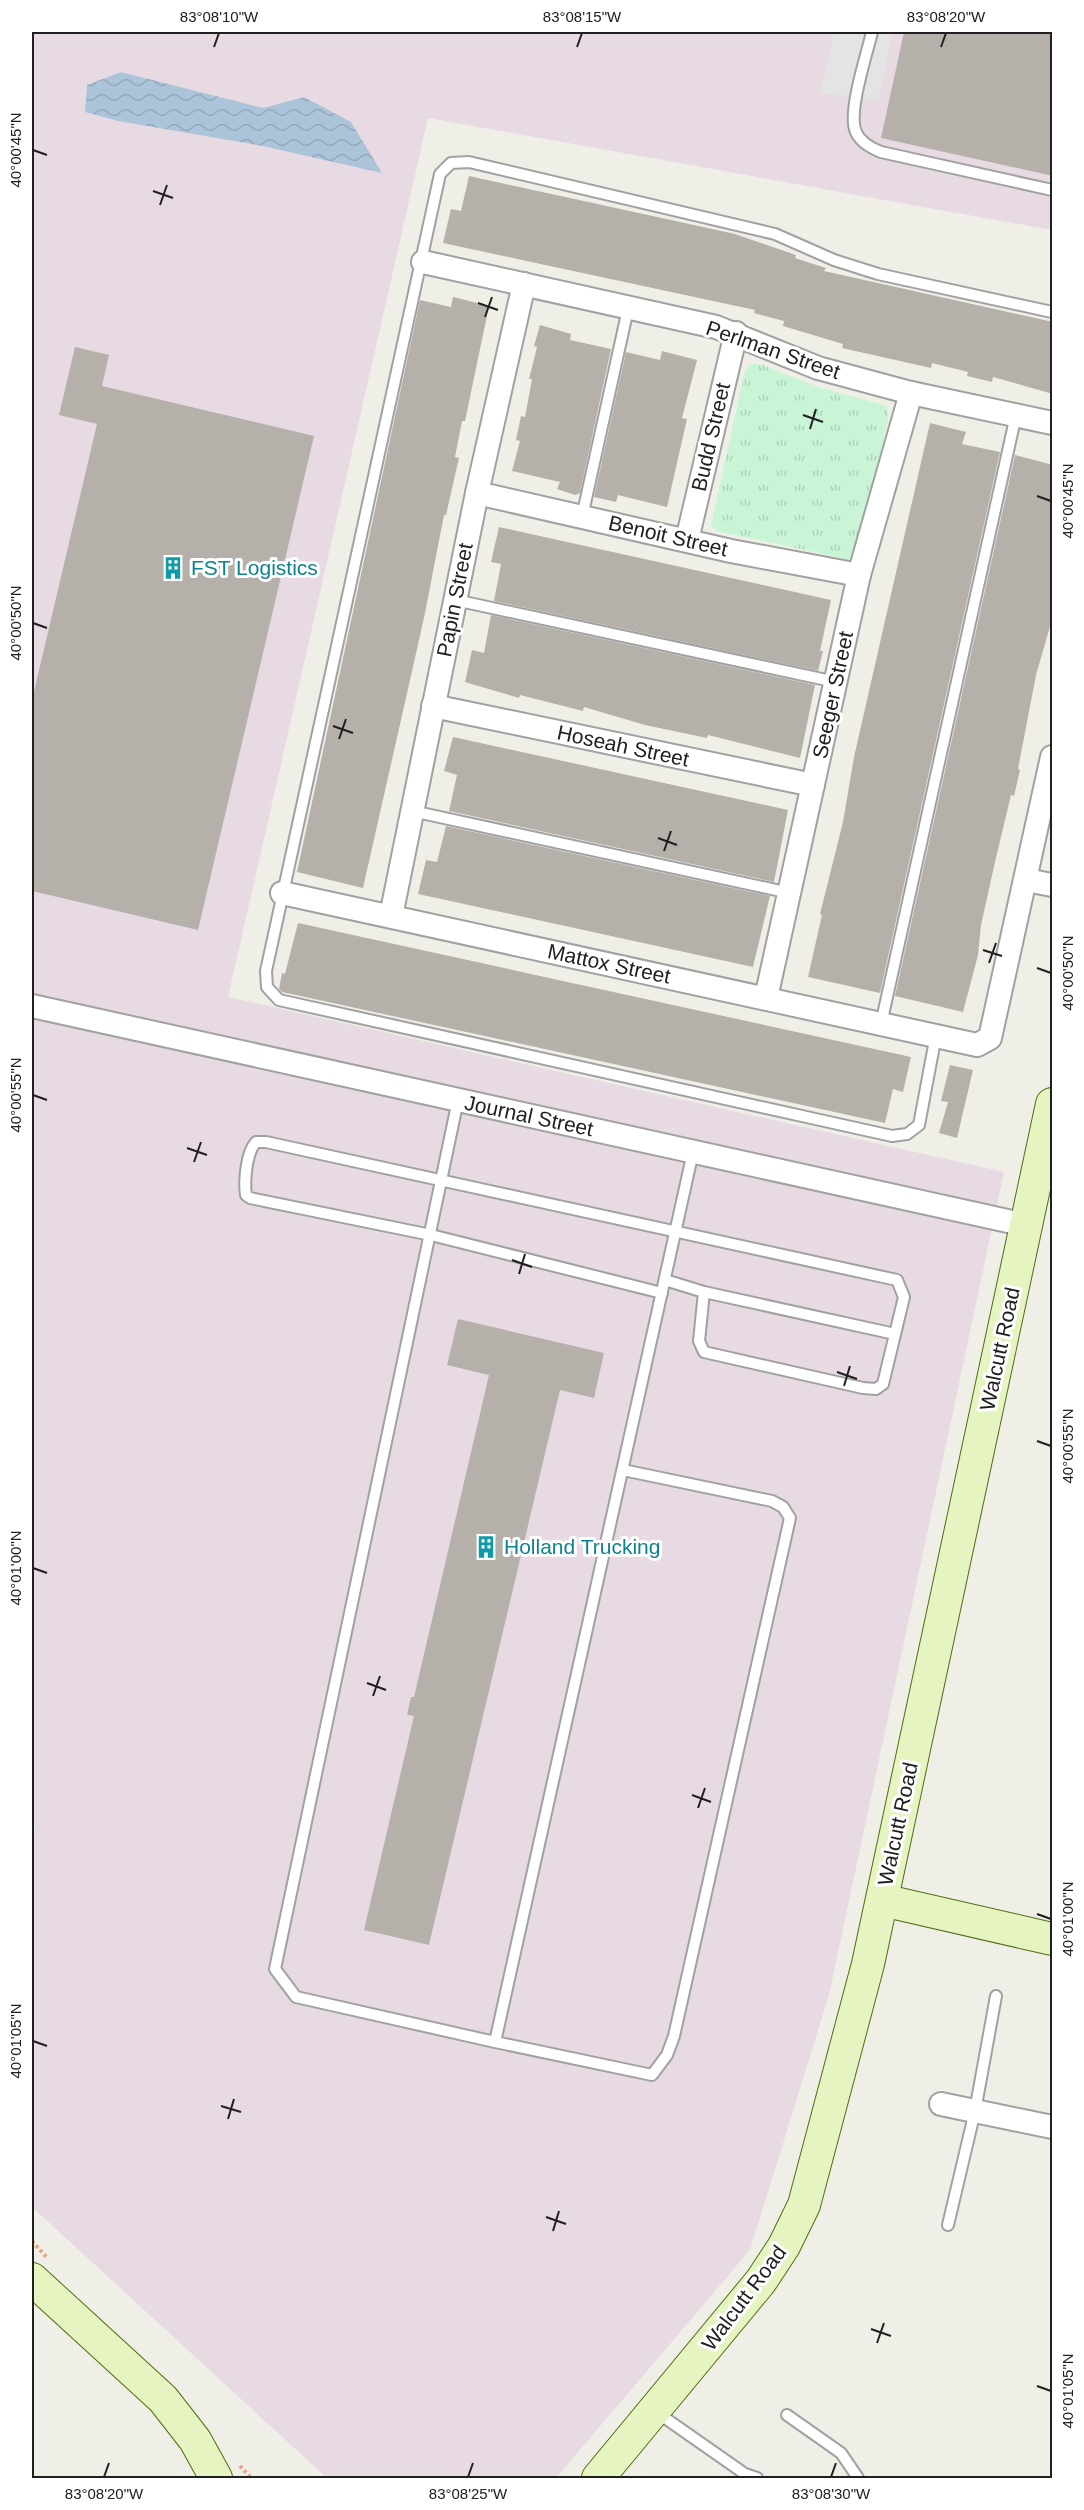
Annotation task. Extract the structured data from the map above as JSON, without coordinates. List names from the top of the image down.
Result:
{
  "streets": {
    "street": [
      "Perlman Street",
      "Budd Street",
      "Benoit Street",
      "Papin Street",
      "Seeger Street",
      "Hoseah Street",
      "Mattox Street",
      "Journal Street",
      "Walcutt Road"
    ]
  },
  "crossings": [
    ["Perlman Street", "Budd Street"],
    ["Perlman Street", "Papin Street"],
    ["Perlman Street", "Seeger Street"],
    ["Budd Street", "Benoit Street"],
    ["Benoit Street", "Papin Street"],
    ["Benoit Street", "Seeger Street"],
    ["Papin Street", "Hoseah Street"],
    ["Papin Street", "Mattox Street"],
    ["Seeger Street", "Hoseah Street"],
    ["Seeger Street", "Mattox Street"],
    ["Journal Street", "Walcutt Road"]
  ],
  "places": {
    "building": ["FST Logistics", "Holland Trucking"]
  },
  "coordinates": [
    "83°08'10\"W",
    "83°08'15\"W",
    "83°08'20\"W",
    "40°00'45\"N",
    "40°00'50\"N",
    "40°00'55\"N",
    "40°01'00\"N",
    "40°01'05\"N",
    "83°08'25\"W",
    "83°08'30\"W"
  ]
}
